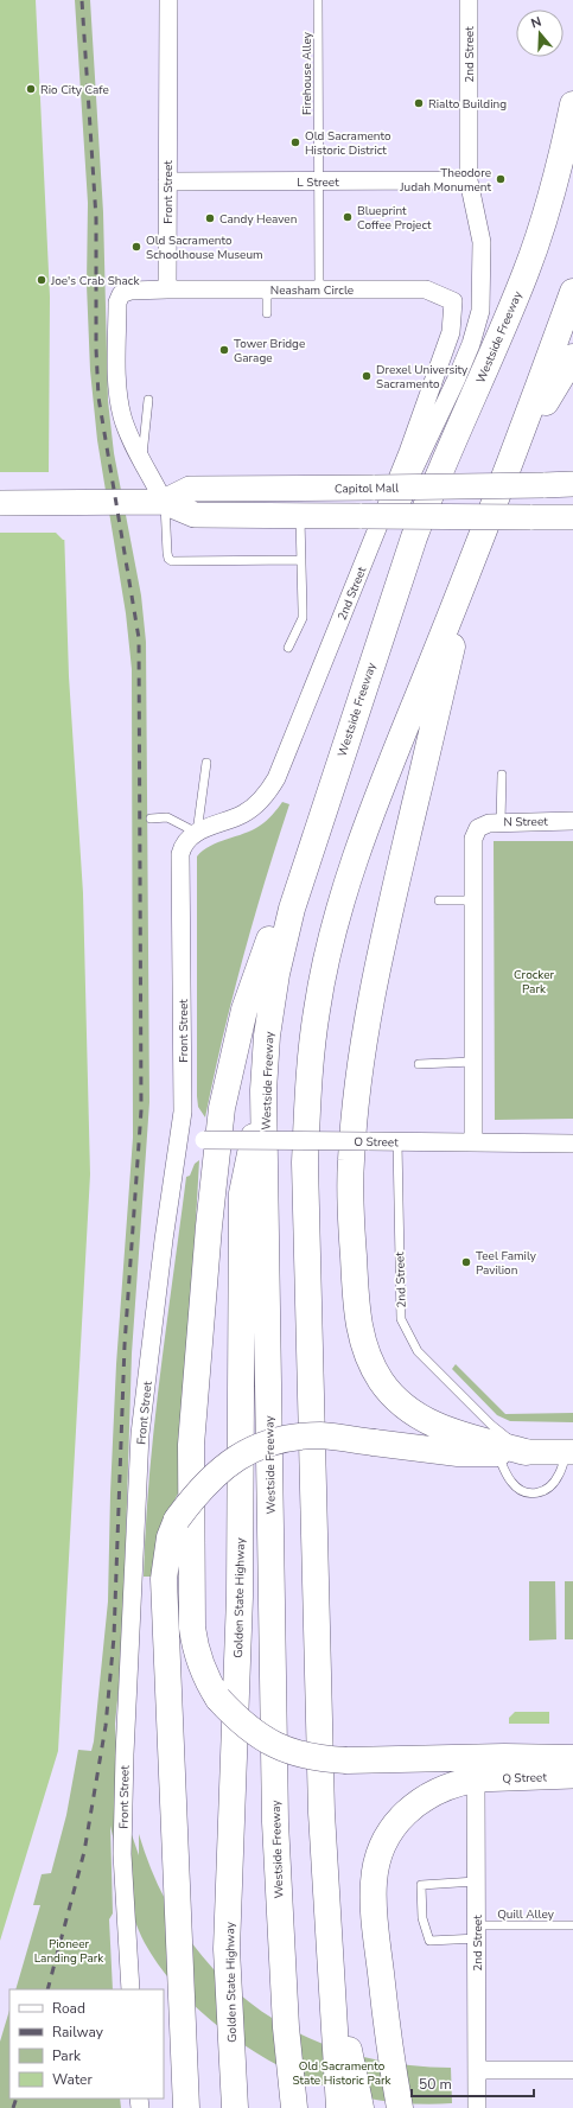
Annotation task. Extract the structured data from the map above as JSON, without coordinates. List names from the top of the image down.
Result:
{
  "streets": {
    "highway": ["Westside Freeway", "Golden State Highway"],
    "main road": ["Capitol Mall", "Q Street"],
    "street": [
      "2nd Street",
      "L Street",
      "Front Street",
      "Neasham Circle",
      "N Street",
      "O Street"
    ],
    "lane": ["Firehouse Alley", "Quill Alley"]
  },
  "crossings": [
    ["2nd Street", "L Street"],
    ["2nd Street", "Front Street"],
    ["2nd Street", "Neasham Circle"],
    ["2nd Street", "Capitol Mall"],
    ["2nd Street", "O Street"],
    ["2nd Street", "Q Street"],
    ["2nd Street", "Quill Alley"],
    ["Firehouse Alley", "L Street"],
    ["Firehouse Alley", "Neasham Circle"],
    ["L Street", "Front Street"],
    ["Front Street", "Neasham Circle"],
    ["Front Street", "O Street"],
    ["Westside Freeway", "Golden State Highway"]
  ],
  "parks": ["Crocker Park", "Pioneer Landing Park", "Old Sacramento State Historic Park"],
  "places": [
    "Rio City Cafe",
    "Rialto Building",
    "Old Sacramento Historic District",
    "Theodore Judah Monument",
    "Blueprint Coffee Project",
    "Candy Heaven",
    "Old Sacramento Schoolhouse Museum",
    "Joe's Crab Shack",
    "Tower Bridge Garage",
    "Drexel University Sacramento",
    "Teel Family Pavilion"
  ],
  "legend": [
    "Road",
    "Railway",
    "Park",
    "Water"
  ],
  "scale_bar": "50 m",
  "north": "top"
}
